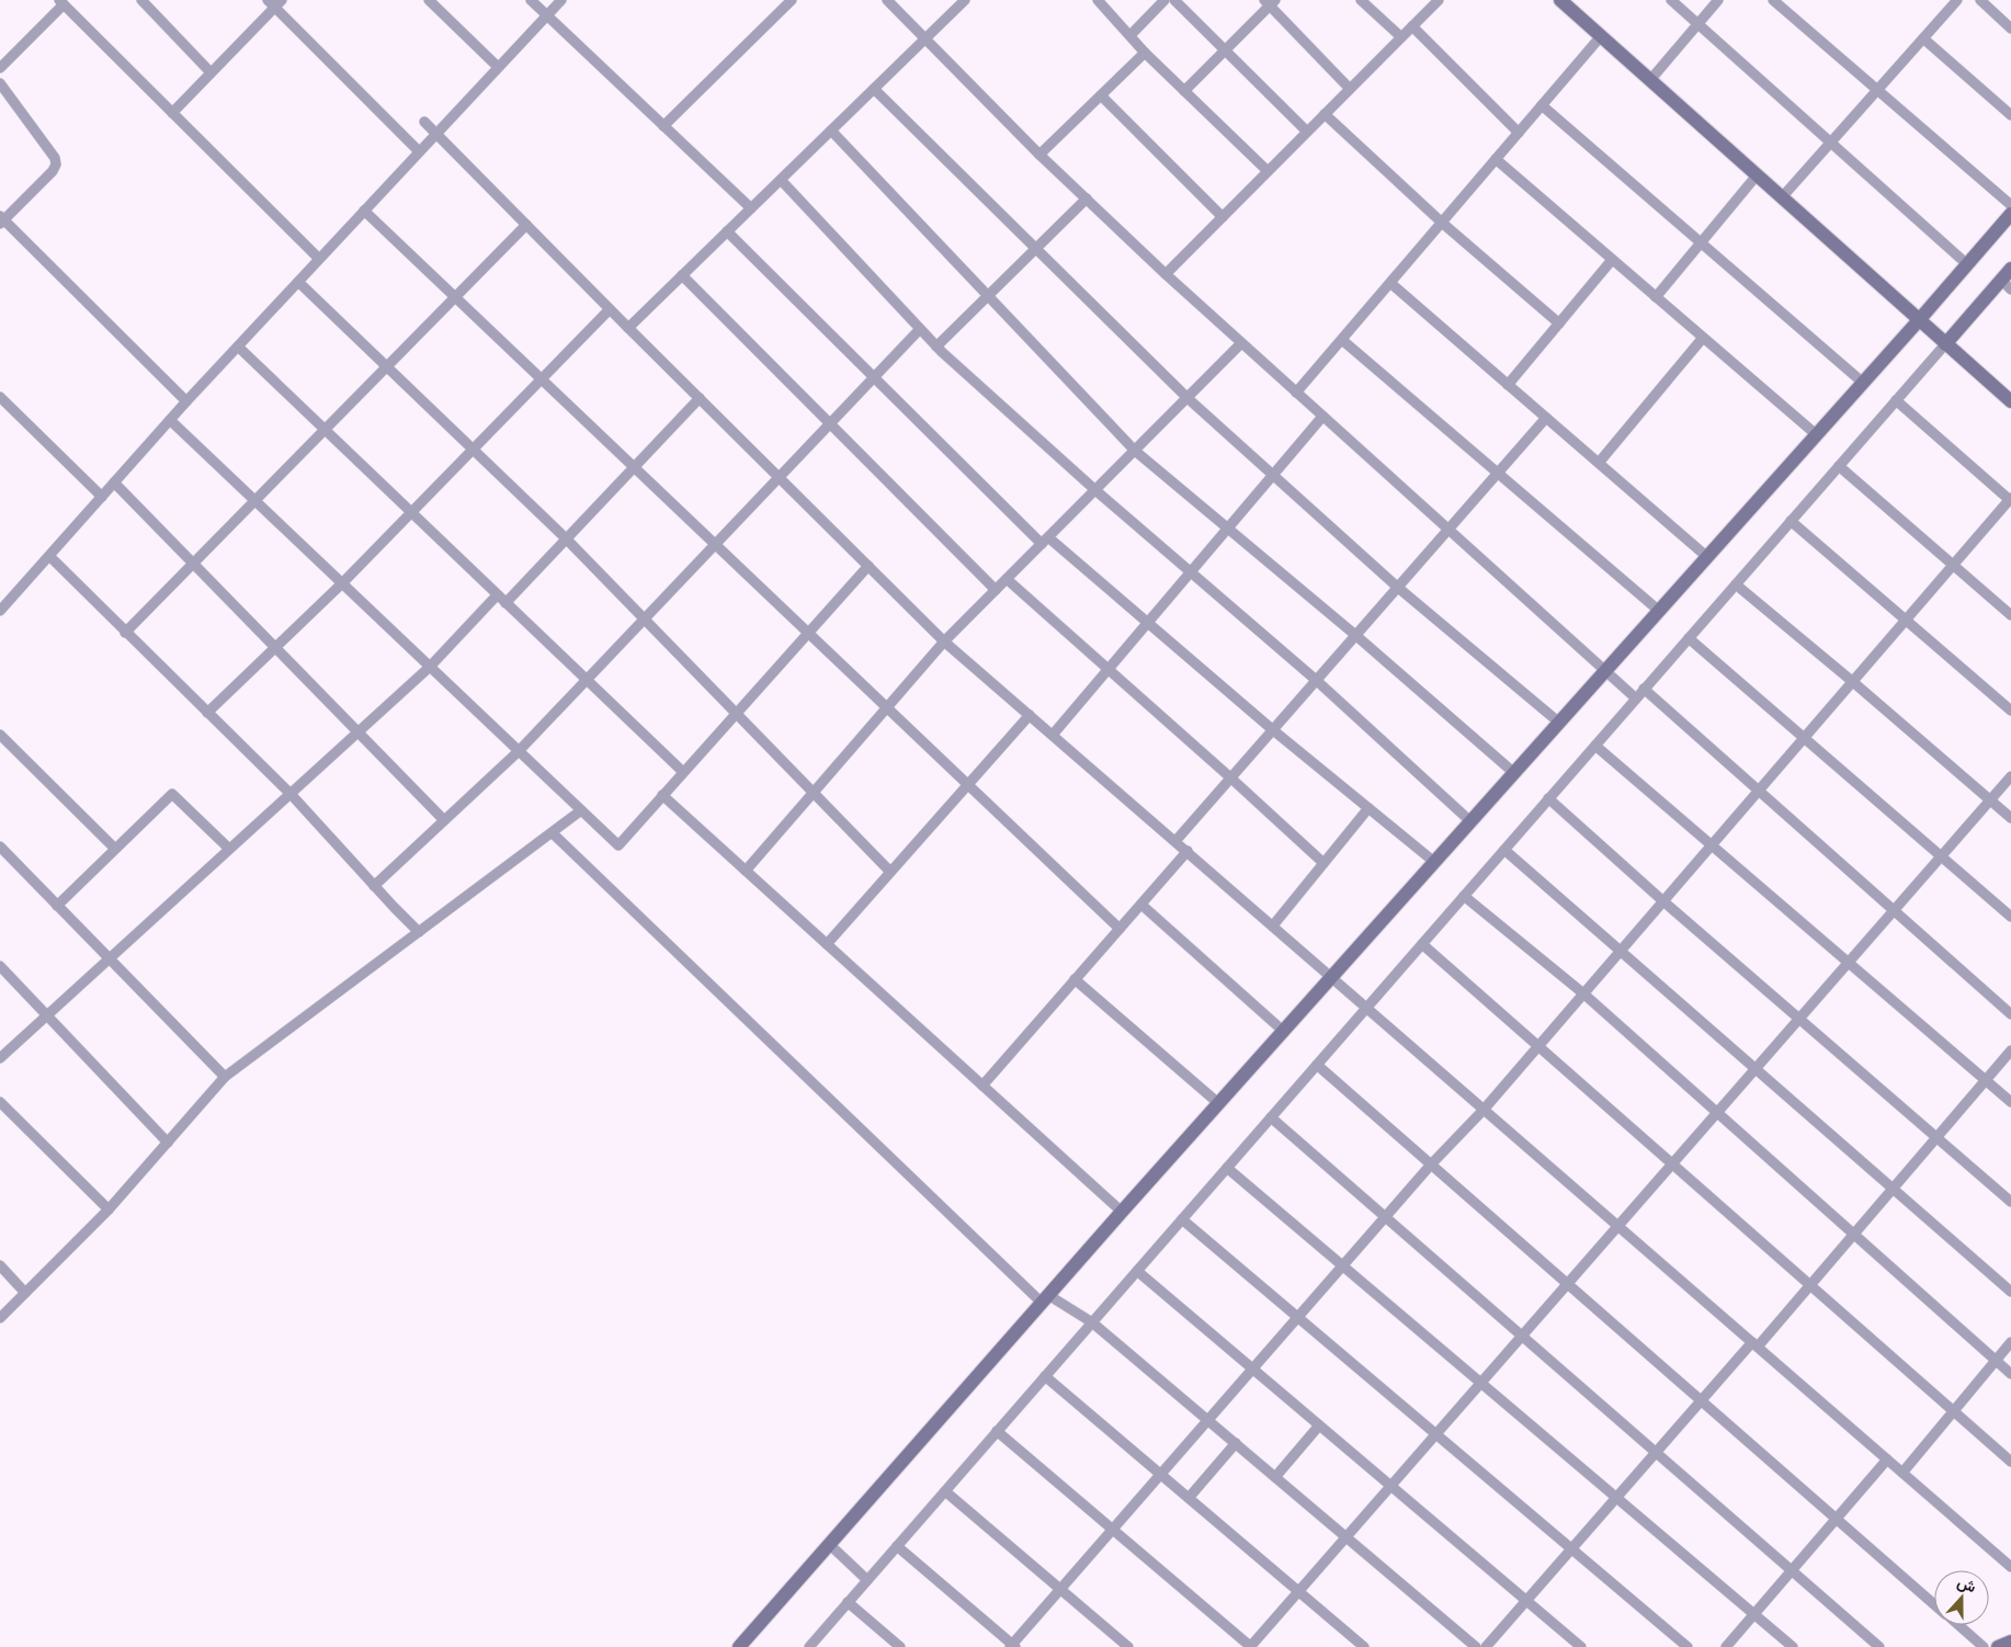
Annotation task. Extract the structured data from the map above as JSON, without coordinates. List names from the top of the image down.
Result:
{
  "north": "top"
}
